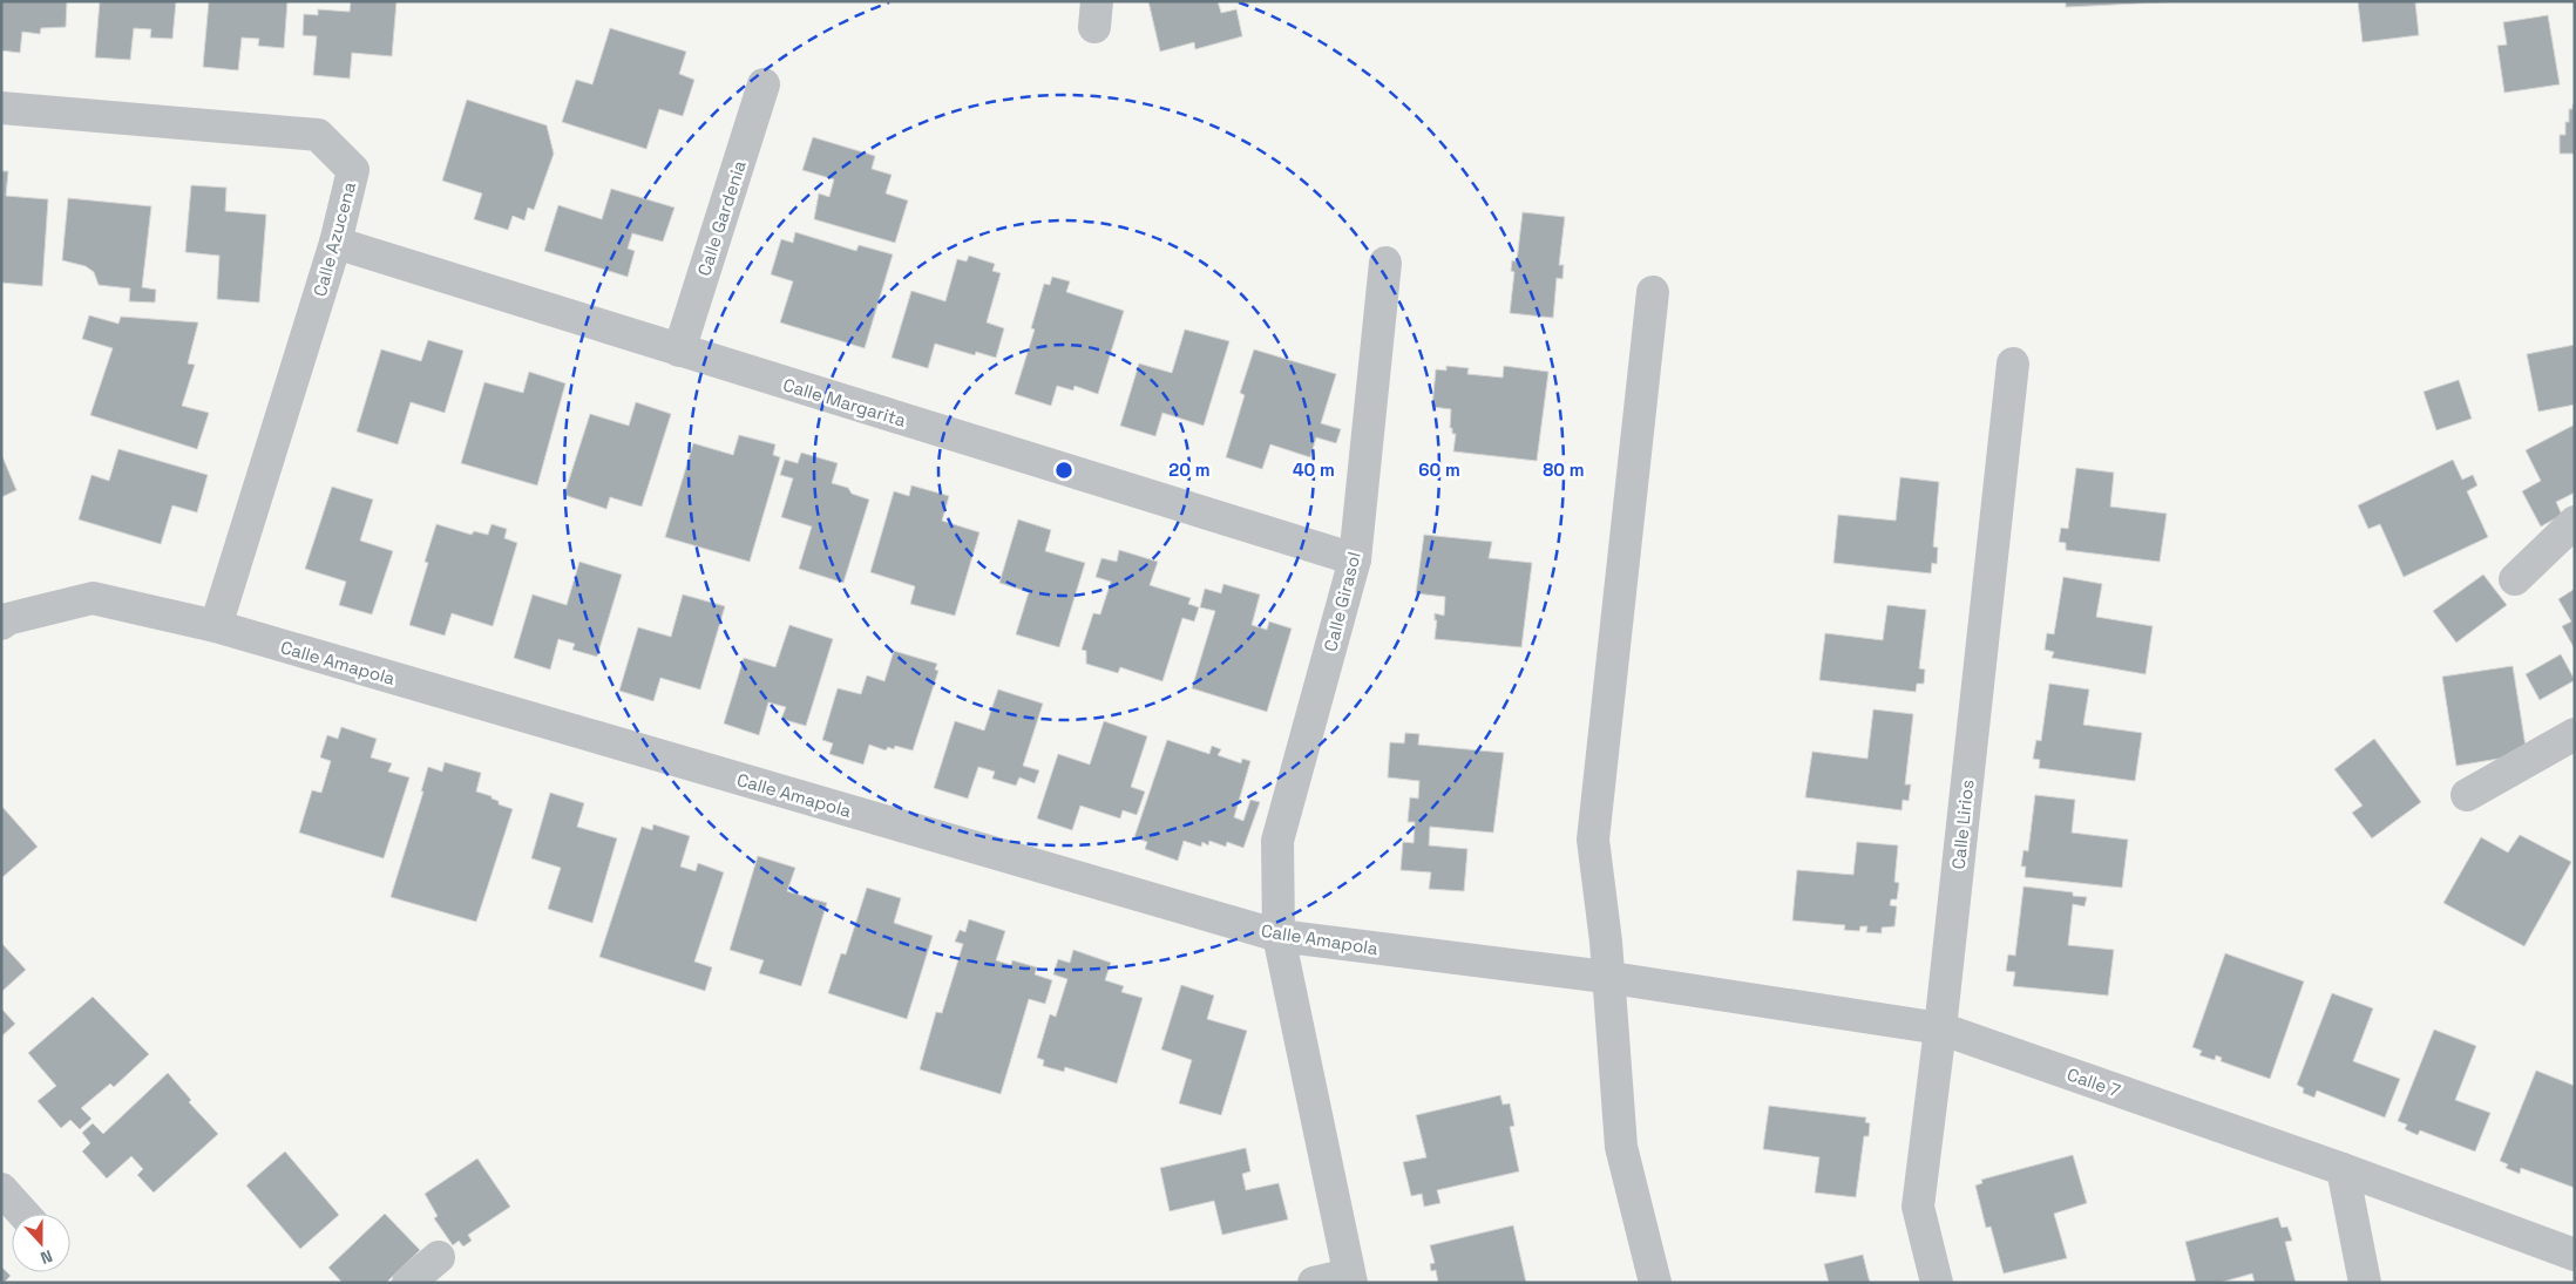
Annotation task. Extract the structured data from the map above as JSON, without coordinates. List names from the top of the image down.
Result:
{
  "streets": {
    "street": [
      "Calle Gardenia",
      "Calle Azucena",
      "Calle Margarita",
      "Calle Girasol",
      "Calle Amapola",
      "Calle Lirios",
      "Calle 7"
    ]
  },
  "crossings": [
    ["Calle Gardenia", "Calle Margarita"],
    ["Calle Azucena", "Calle Margarita"],
    ["Calle Azucena", "Calle Amapola"],
    ["Calle Margarita", "Calle Girasol"],
    ["Calle Girasol", "Calle Amapola"],
    ["Calle Amapola", "Calle 7"],
    ["Calle Lirios", "Calle 7"]
  ],
  "north": "bottom",
  "rings": [
    "20 m",
    "40 m",
    "60 m",
    "80 m"
  ]
}
